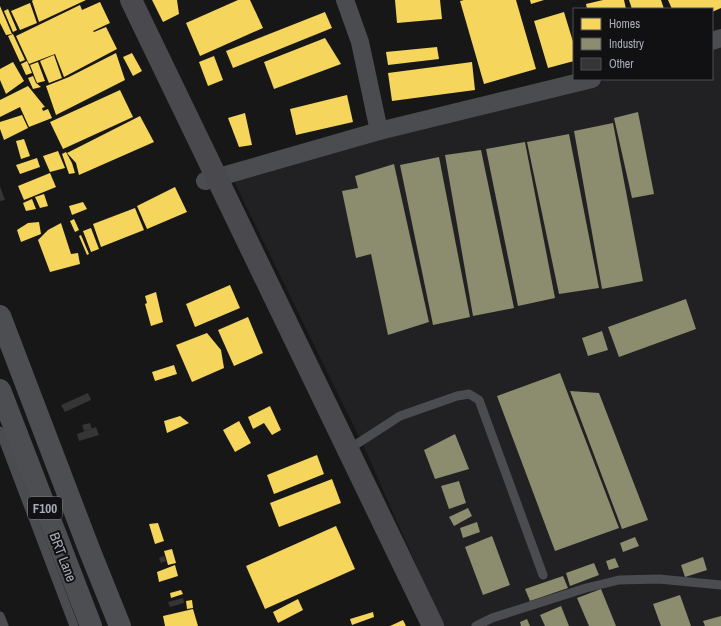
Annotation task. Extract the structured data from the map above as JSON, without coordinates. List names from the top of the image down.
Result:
{
  "streets": {
    "highway": ["F100"],
    "lane": ["BRT Lane"]
  },
  "legend": ["Homes", "Industry", "Other"]
}
